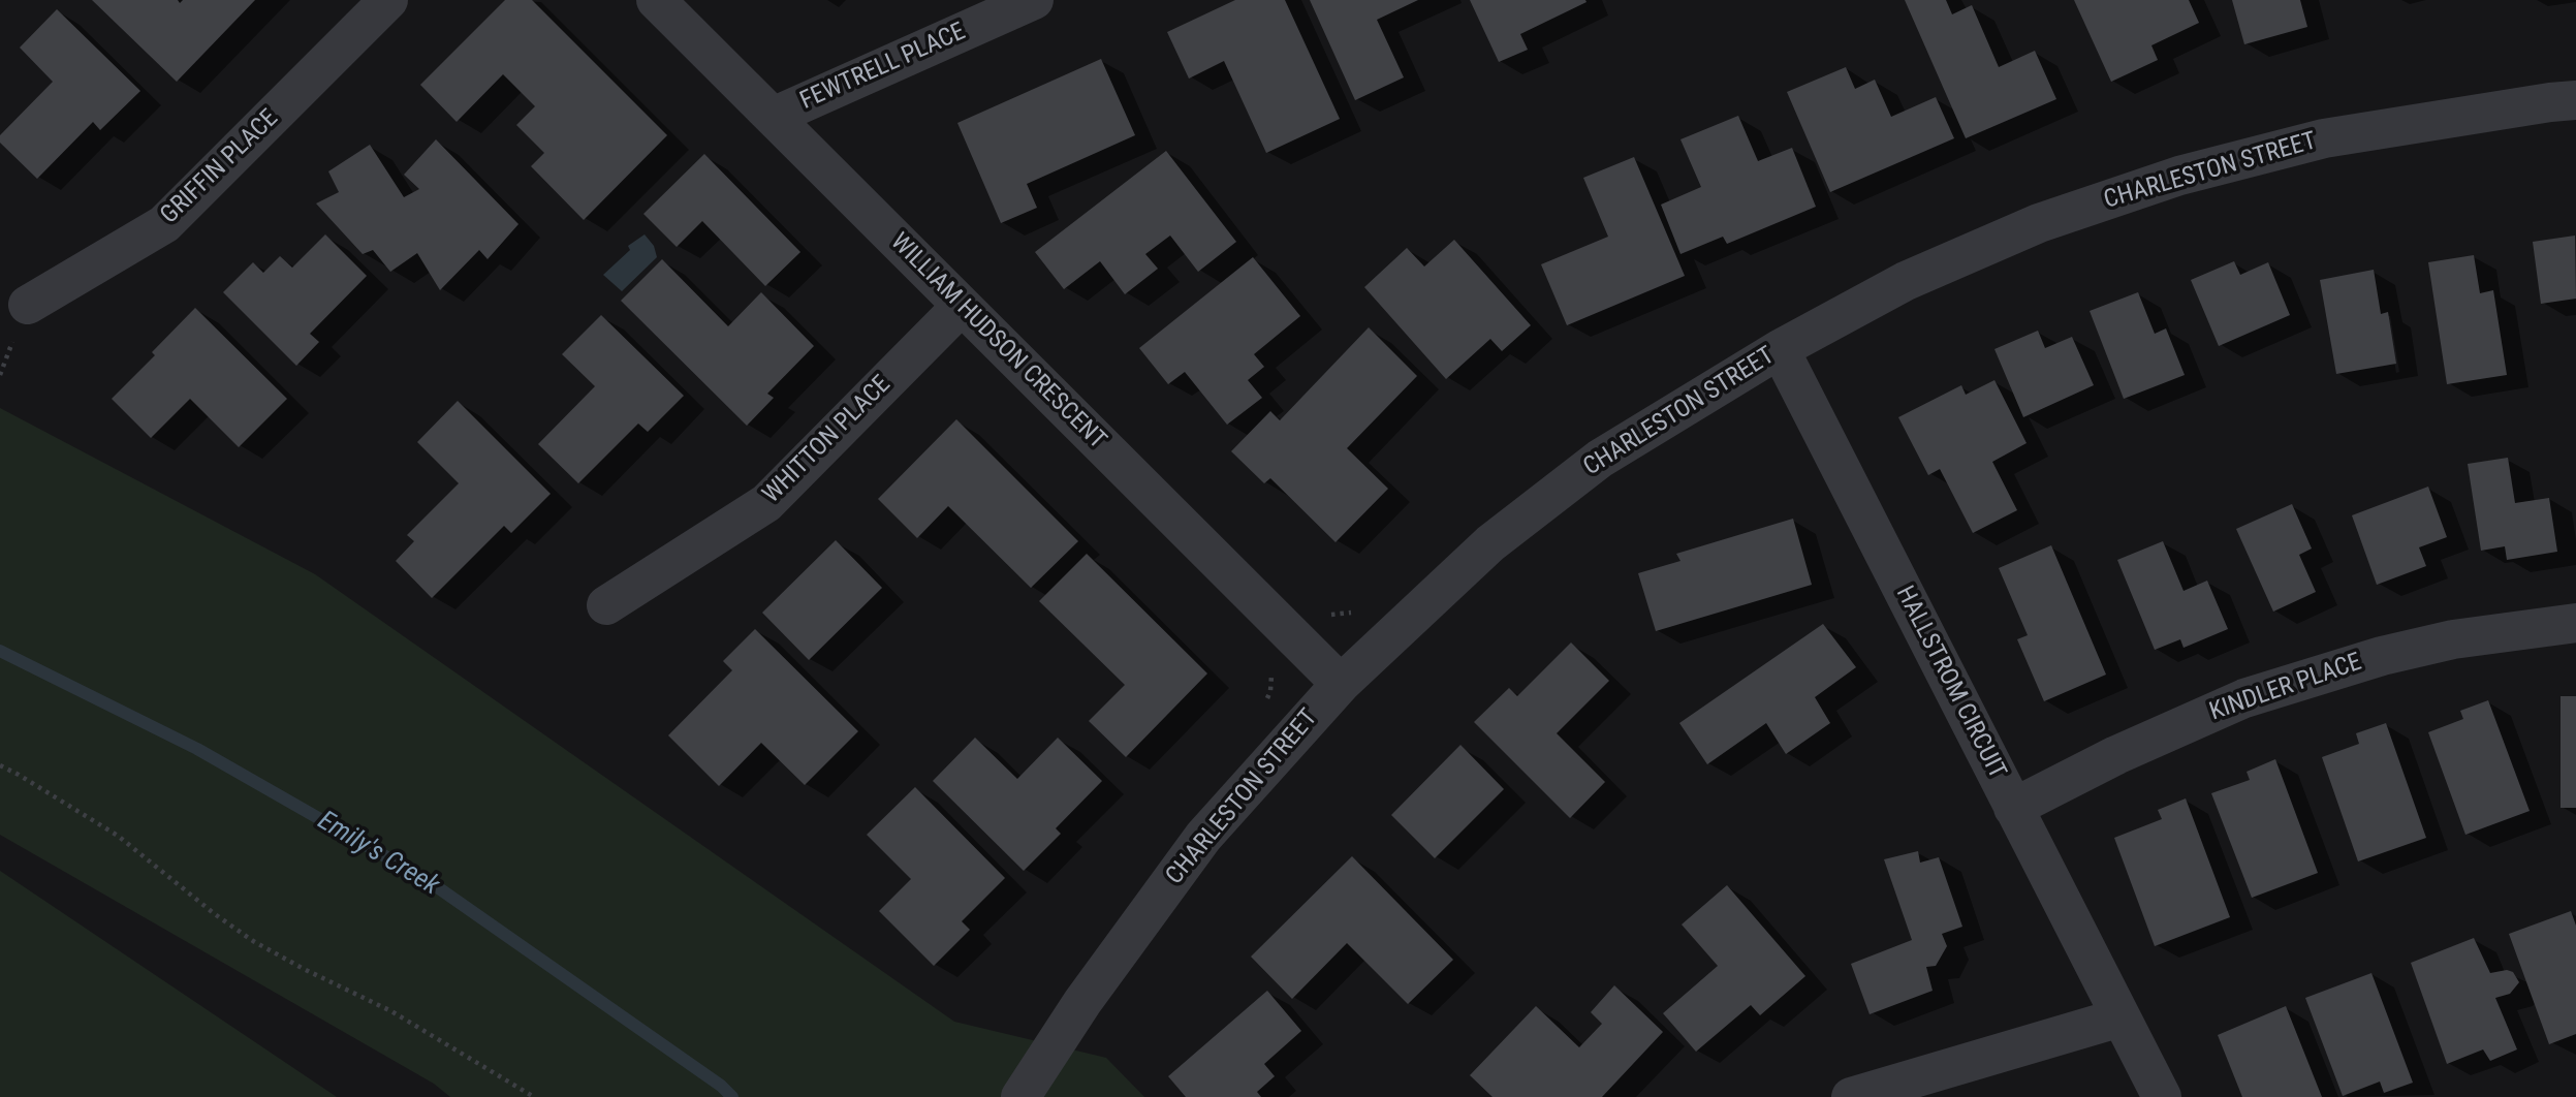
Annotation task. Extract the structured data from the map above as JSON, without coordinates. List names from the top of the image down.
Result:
{
  "streets": {
    "street": [
      "FEWTRELL PLACE",
      "GRIFFIN PLACE",
      "CHARLESTON STREET",
      "WILLIAM HUDSON CRESCENT",
      "WHITTON PLACE",
      "HALLSTROM CIRCUIT",
      "KINDLER PLACE"
    ]
  },
  "crossings": [
    ["FEWTRELL PLACE", "WILLIAM HUDSON CRESCENT"],
    ["CHARLESTON STREET", "WILLIAM HUDSON CRESCENT"],
    ["CHARLESTON STREET", "HALLSTROM CIRCUIT"],
    ["WILLIAM HUDSON CRESCENT", "WHITTON PLACE"],
    ["HALLSTROM CIRCUIT", "KINDLER PLACE"]
  ],
  "water": ["Emily's Creek"]
}
